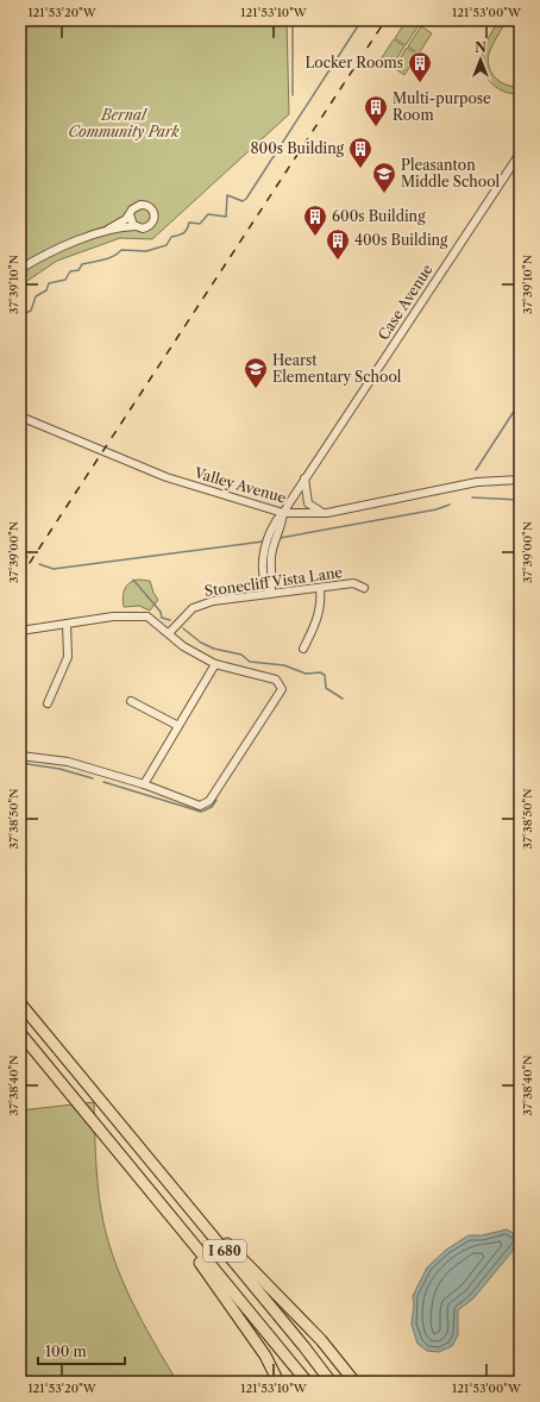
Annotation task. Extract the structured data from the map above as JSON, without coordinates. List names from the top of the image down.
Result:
{
  "streets": {
    "highway": ["I 680"],
    "street": ["Case Avenue", "Valley Avenue", "Stonecliff Vista Lane"]
  },
  "crossings": [
    ["Case Avenue", "Valley Avenue"],
    ["Case Avenue", "Stonecliff Vista Lane"]
  ],
  "parks": ["Bernal Community Park"],
  "places": {
    "building": [
      "Locker Rooms",
      "Multi-purpose Room",
      "800s Building",
      "600s Building",
      "400s Building"
    ],
    "school or university": ["Pleasanton Middle School", "Hearst Elementary School"]
  },
  "scale_bar": "100 m",
  "north": "top",
  "coordinates": [
    "121°53'20\"W",
    "121°53'10\"W",
    "121°53'00\"W",
    "37°39'10\"N",
    "37°39'00\"N",
    "37°38'50\"N",
    "37°38'40\"N"
  ]
}
